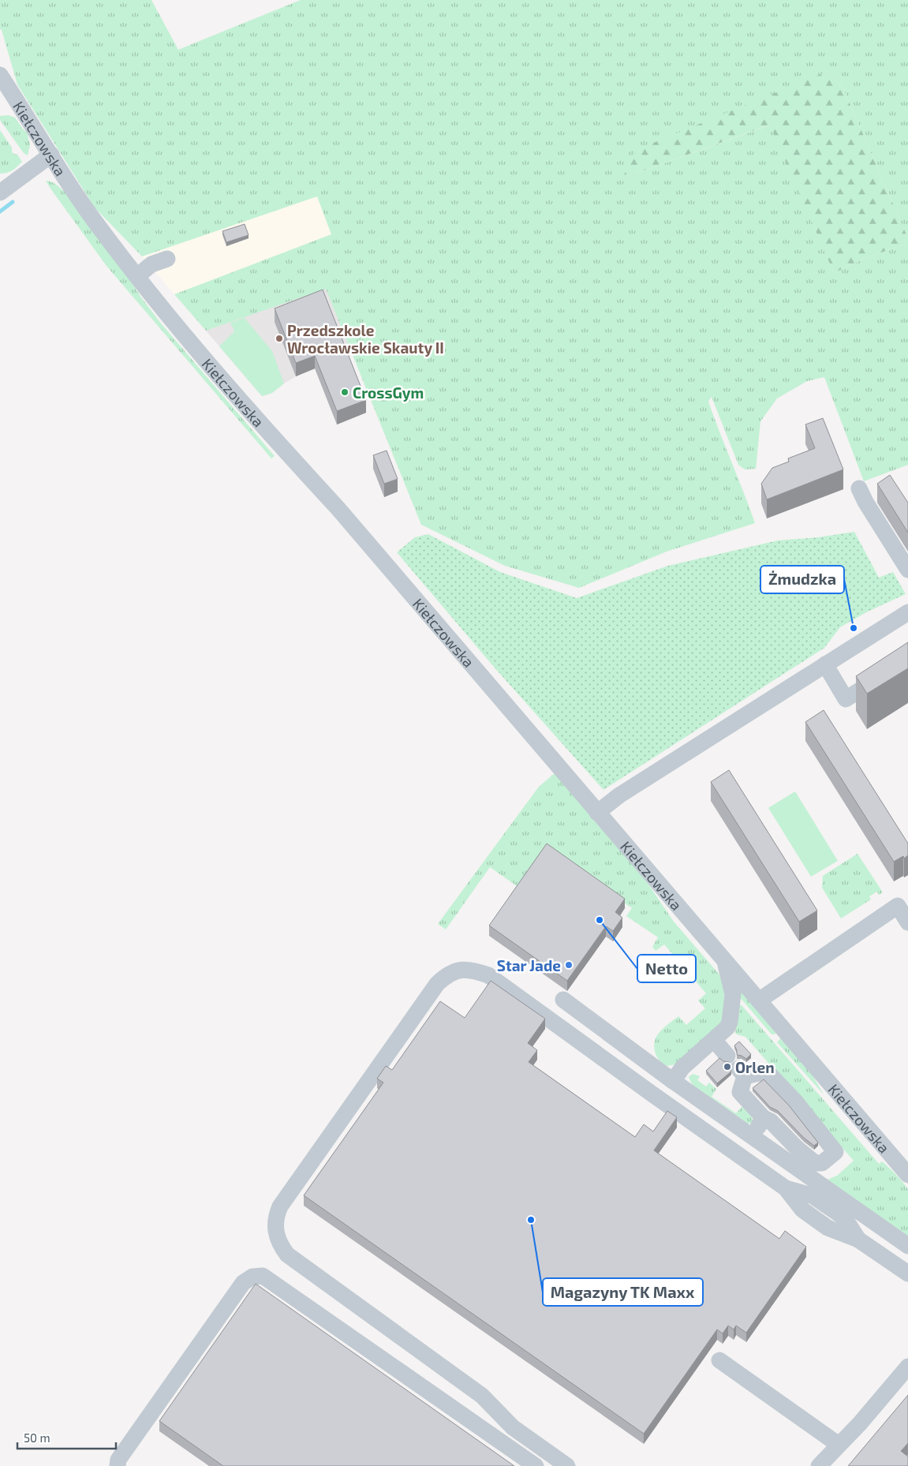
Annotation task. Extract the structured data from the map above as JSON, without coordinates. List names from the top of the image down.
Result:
{
  "streets": {
    "street": ["Kiełczowska"]
  },
  "places": [
    "Przedszkole Wrocławskie Skauty II",
    "CrossGym",
    "Żmudzka",
    "Netto",
    "Star Jade",
    "Orlen",
    "Magazyny TK Maxx"
  ],
  "scale_bar": "50 m"
}
